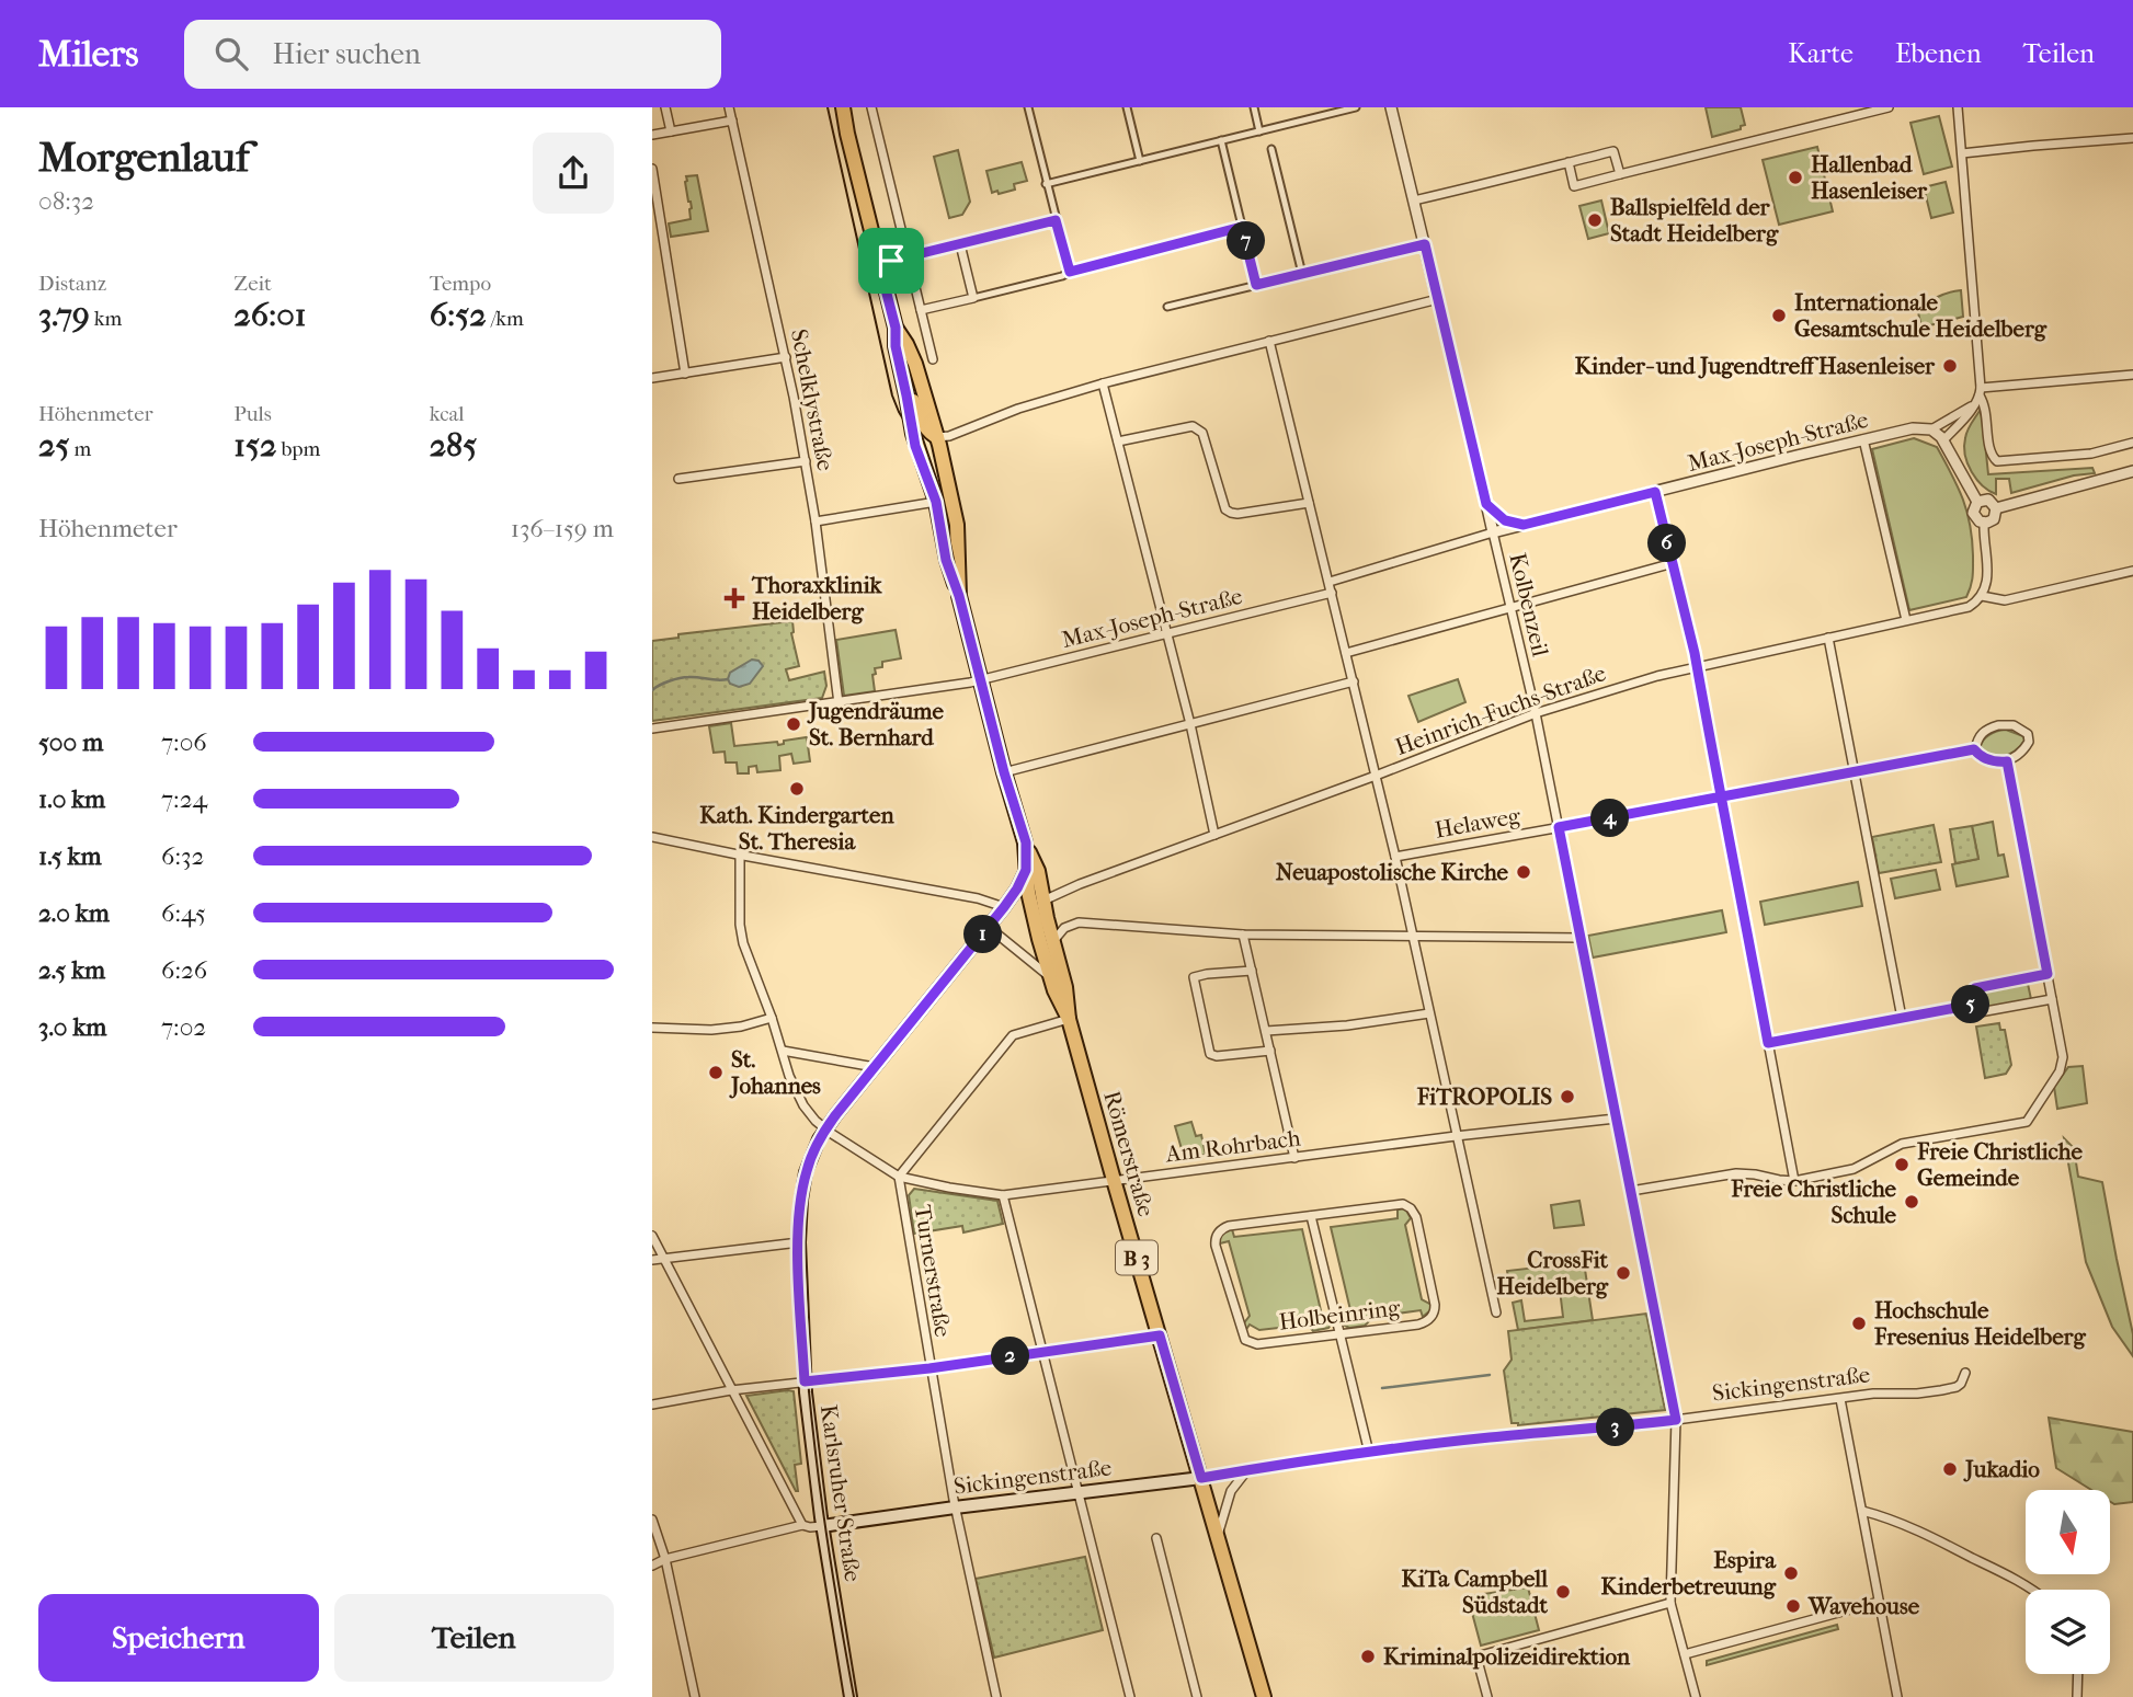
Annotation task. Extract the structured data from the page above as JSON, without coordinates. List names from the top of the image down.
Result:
{
  "streets": {
    "main road": [
      "Römerstraße",
      "B 3",
      "Sickingenstraße",
      "Karlsruher Straße"
    ],
    "street": [
      "Schelklystraße",
      "Max-Joseph-Straße",
      "Kolbenzeil",
      "Heinrich-Fuchs-Straße",
      "Helaweg",
      "Am Rohrbach",
      "Turnerstraße",
      "Holbeinring"
    ]
  },
  "crossings": [
    ["Schelklystraße", "Max-Joseph-Straße"],
    ["Max-Joseph-Straße", "Kolbenzeil"],
    ["Max-Joseph-Straße", "Karlsruher Straße"],
    ["Kolbenzeil", "Heinrich-Fuchs-Straße"],
    ["Kolbenzeil", "Helaweg"],
    ["Kolbenzeil", "Am Rohrbach"],
    ["Kolbenzeil", "Sickingenstraße"],
    ["Heinrich-Fuchs-Straße", "Römerstraße"],
    ["Am Rohrbach", "Römerstraße"],
    ["Am Rohrbach", "Turnerstraße"],
    ["Am Rohrbach", "Karlsruher Straße"],
    ["Römerstraße", "Turnerstraße"],
    ["Römerstraße", "Sickingenstraße"],
    ["Römerstraße", "Karlsruher Straße"],
    ["B 3", "Karlsruher Straße"],
    ["Turnerstraße", "Sickingenstraße"],
    ["Sickingenstraße", "Karlsruher Straße"]
  ],
  "places": {
    "other": [
      "Hallenbad Hasenleiser",
      "Ballspielfeld der Stadt Heidelberg",
      "Internationale Gesamtschule Heidelberg",
      "Kinder- und Jugendtreff Hasenleiser",
      "Jugendräume St. Bernhard",
      "Kath. Kindergarten St. Theresia",
      "Neuapostolische Kirche",
      "St. Johannes",
      "FiTROPOLIS",
      "Freie Christliche Gemeinde",
      "Freie Christliche Schule",
      "CrossFit Heidelberg",
      "Hochschule Fresenius Heidelberg",
      "Jukadio",
      "Espira Kinderbetreuung",
      "KiTa Campbell Südstadt",
      "Wavehouse",
      "Kriminalpolizeidirektion"
    ],
    "health": ["Thoraxklinik Heidelberg"]
  },
  "north": "bottom",
  "page": {
    "header": "Milers",
    "search": "Hier suchen",
    "nav": ["Karte", "Ebenen", "Teilen"],
    "heading": ["Morgenlauf", "08:32"],
    "pins": [
      "7",
      "6",
      "4",
      "1",
      "5",
      "2",
      "3"
    ],
    "stats": [
      ["Distanz", "3.79 km"],
      ["Zeit", "26:01"],
      ["Tempo", "6:52 /km"],
      ["Höhenmeter", "25 m"],
      ["Puls", "152 bpm"],
      ["kcal", "285"]
    ],
    "chart": ["Höhenmeter", "136–159 m"],
    "list": [
      {
        "name": "500 m",
        "note": "7:06"
      },
      {
        "name": "1.0 km",
        "note": "7:24"
      },
      {
        "name": "1.5 km",
        "note": "6:32"
      },
      {
        "name": "2.0 km",
        "note": "6:45"
      },
      {
        "name": "2.5 km",
        "note": "6:26"
      },
      {
        "name": "3.0 km",
        "note": "7:02"
      }
    ],
    "buttons": ["Speichern", "Teilen"]
  }
}
